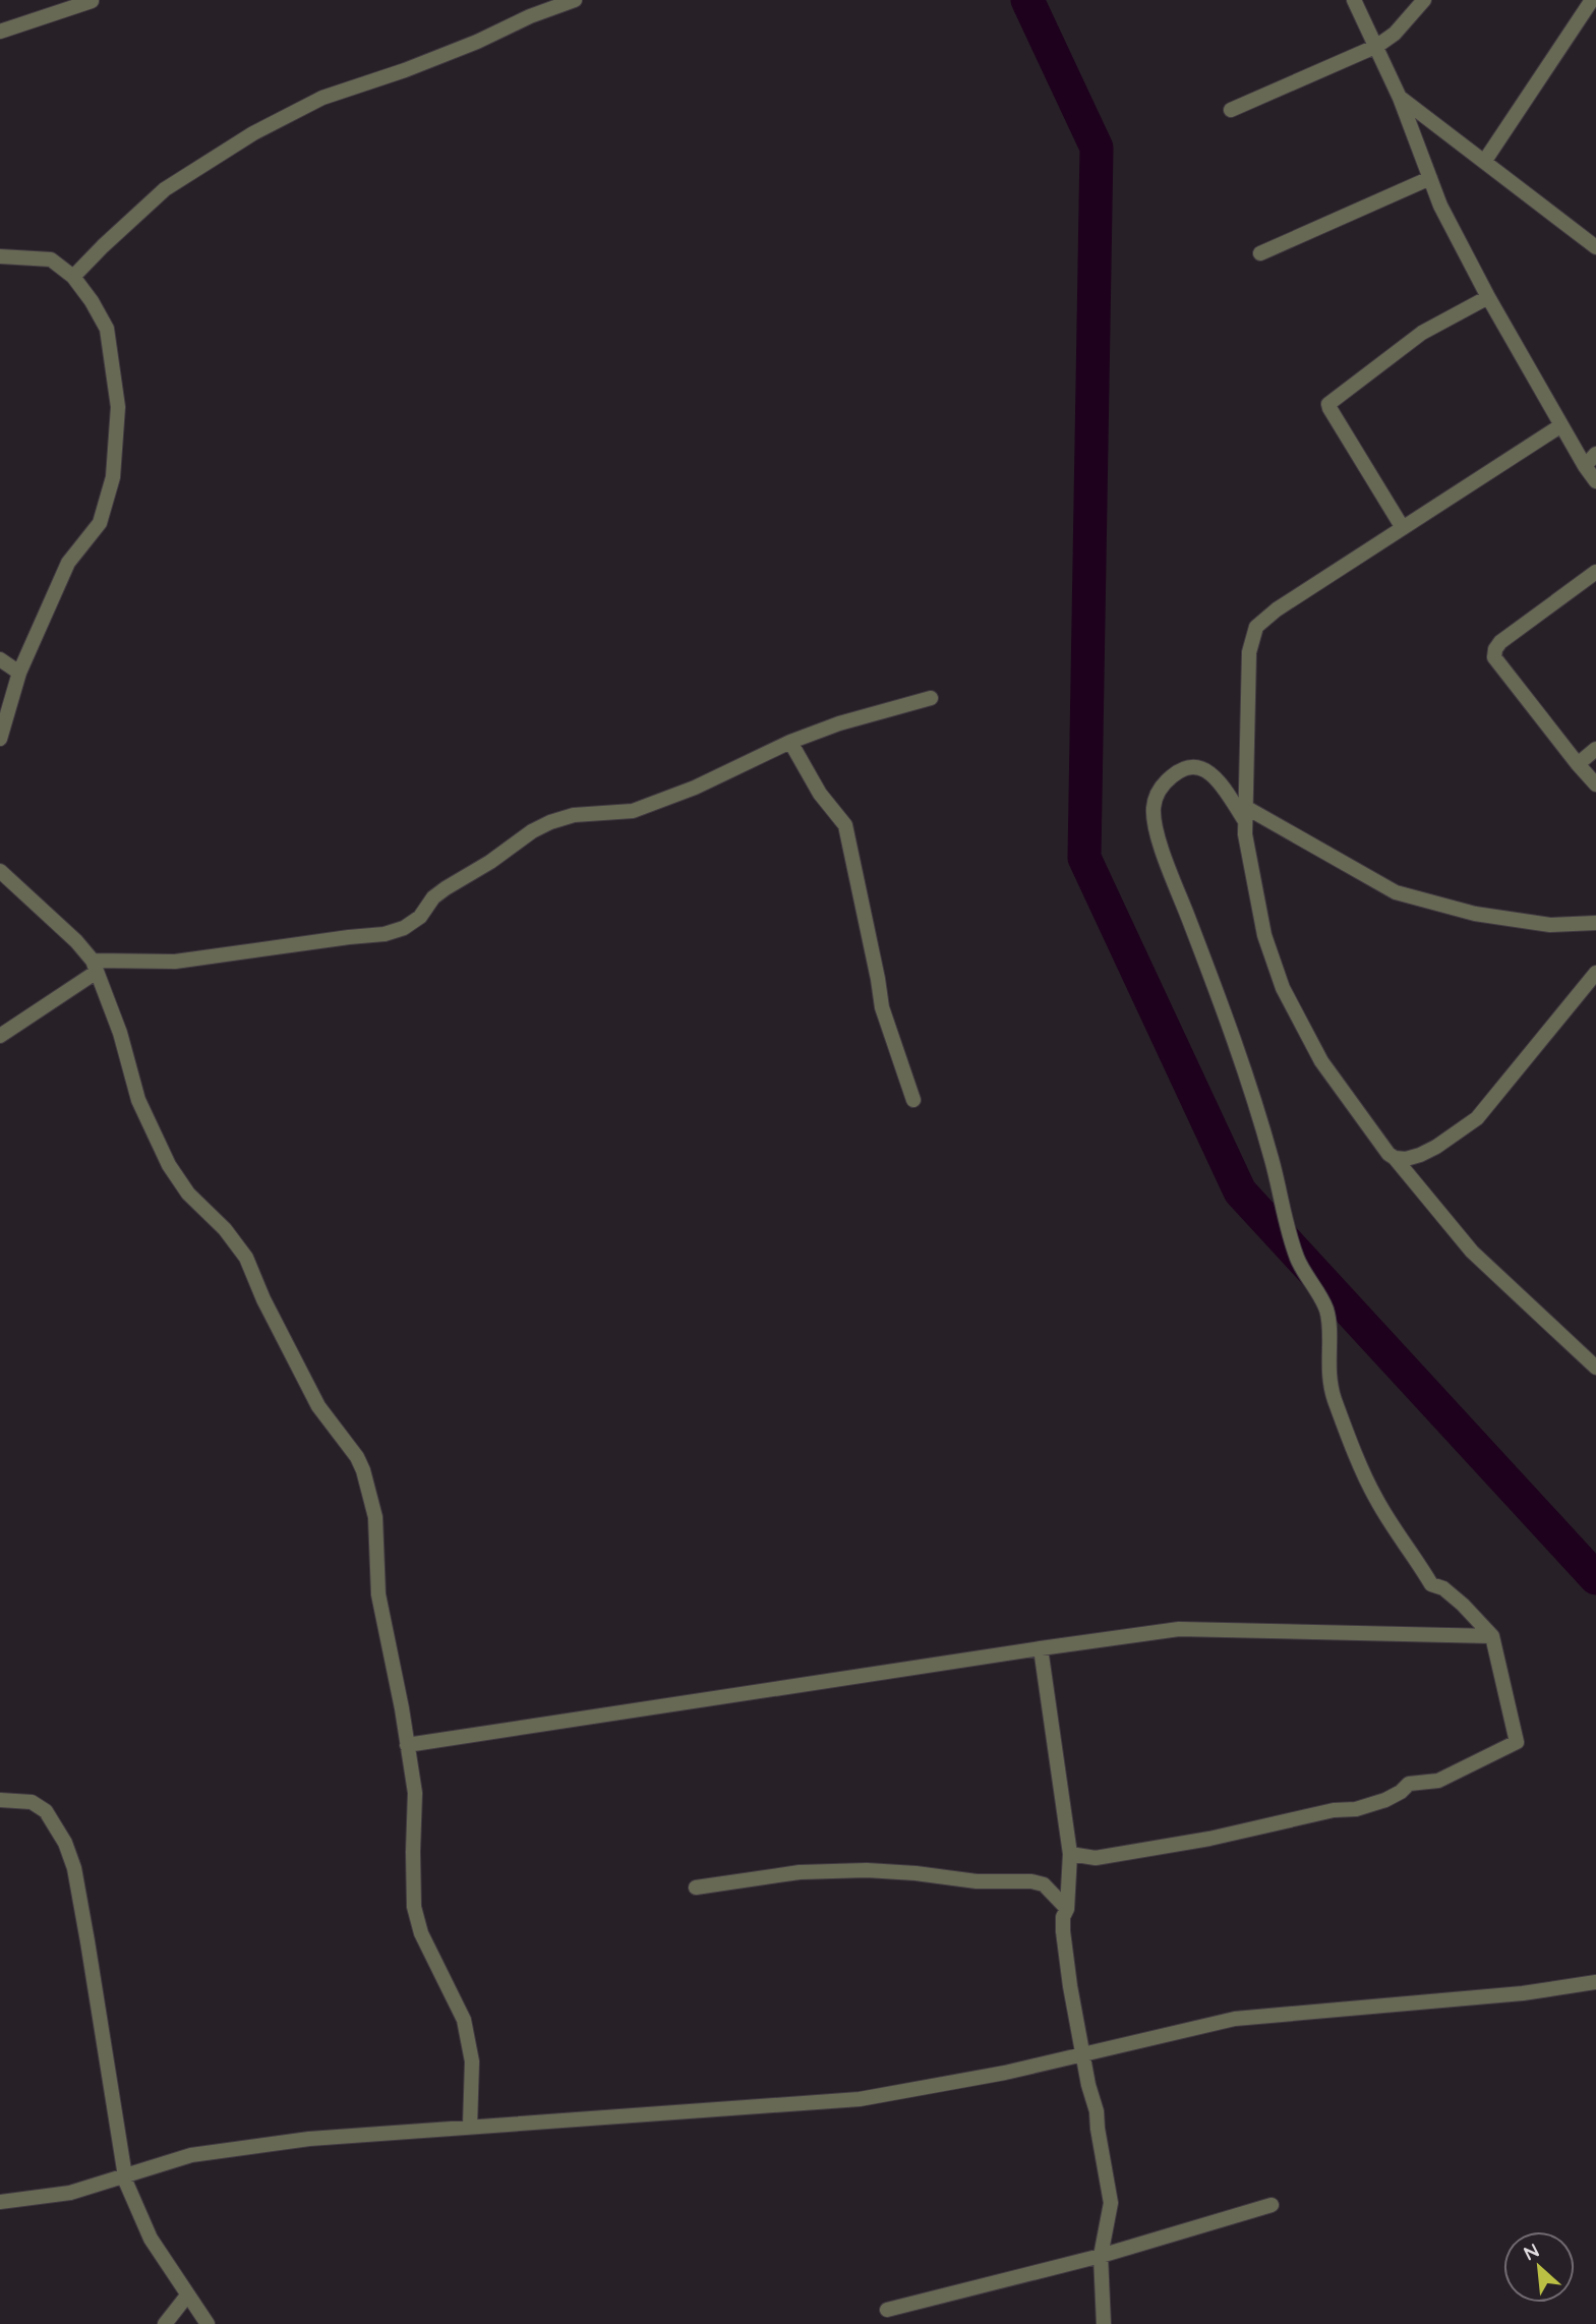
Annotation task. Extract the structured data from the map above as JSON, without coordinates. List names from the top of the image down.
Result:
{
  "north": "top left"
}
